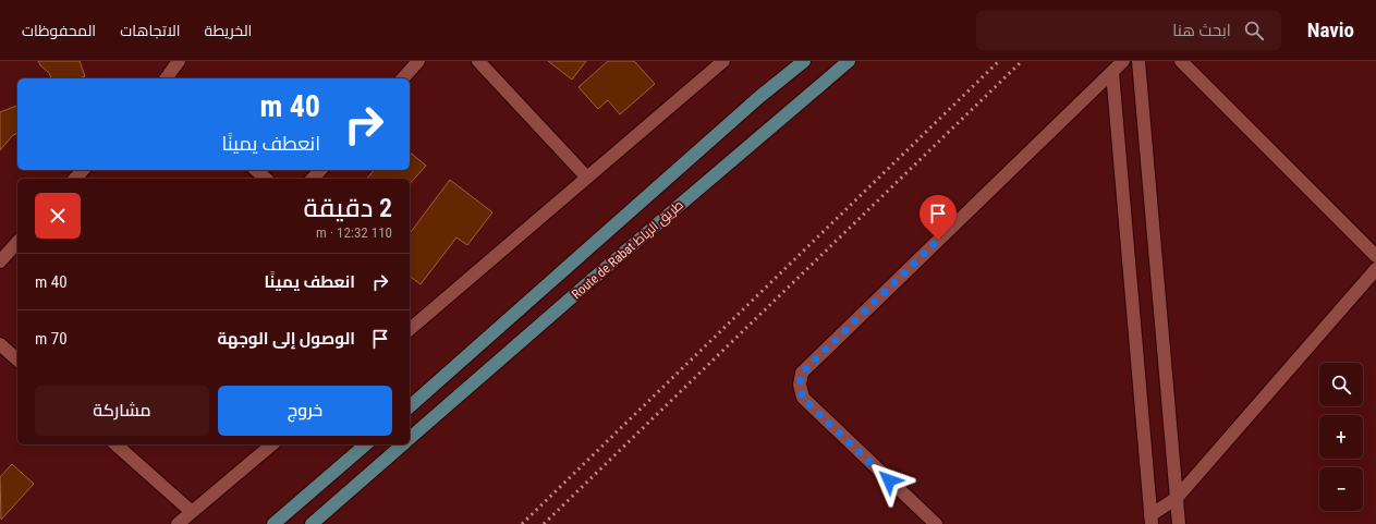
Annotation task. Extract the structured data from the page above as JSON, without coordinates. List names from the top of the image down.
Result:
{
  "streets": {
    "main road": ["Route de Rabat طريق الرباط"]
  },
  "page": {
    "header": "Navio",
    "search": "ابحث هنا",
    "nav": ["الخريطة", "الاتجاهات", "المحفوظات"],
    "turn": ["40 m", "انعطف يمينًا"],
    "heading": ["2 دقيقة", "110 m · 12:32"],
    "list": [
      {
        "name": "انعطف يمينًا",
        "value": "40 m"
      },
      {
        "name": "الوصول إلى الوجهة",
        "value": "70 m"
      }
    ],
    "map_buttons": ["+", "−"],
    "buttons": ["خروج", "مشاركة"]
  }
}
